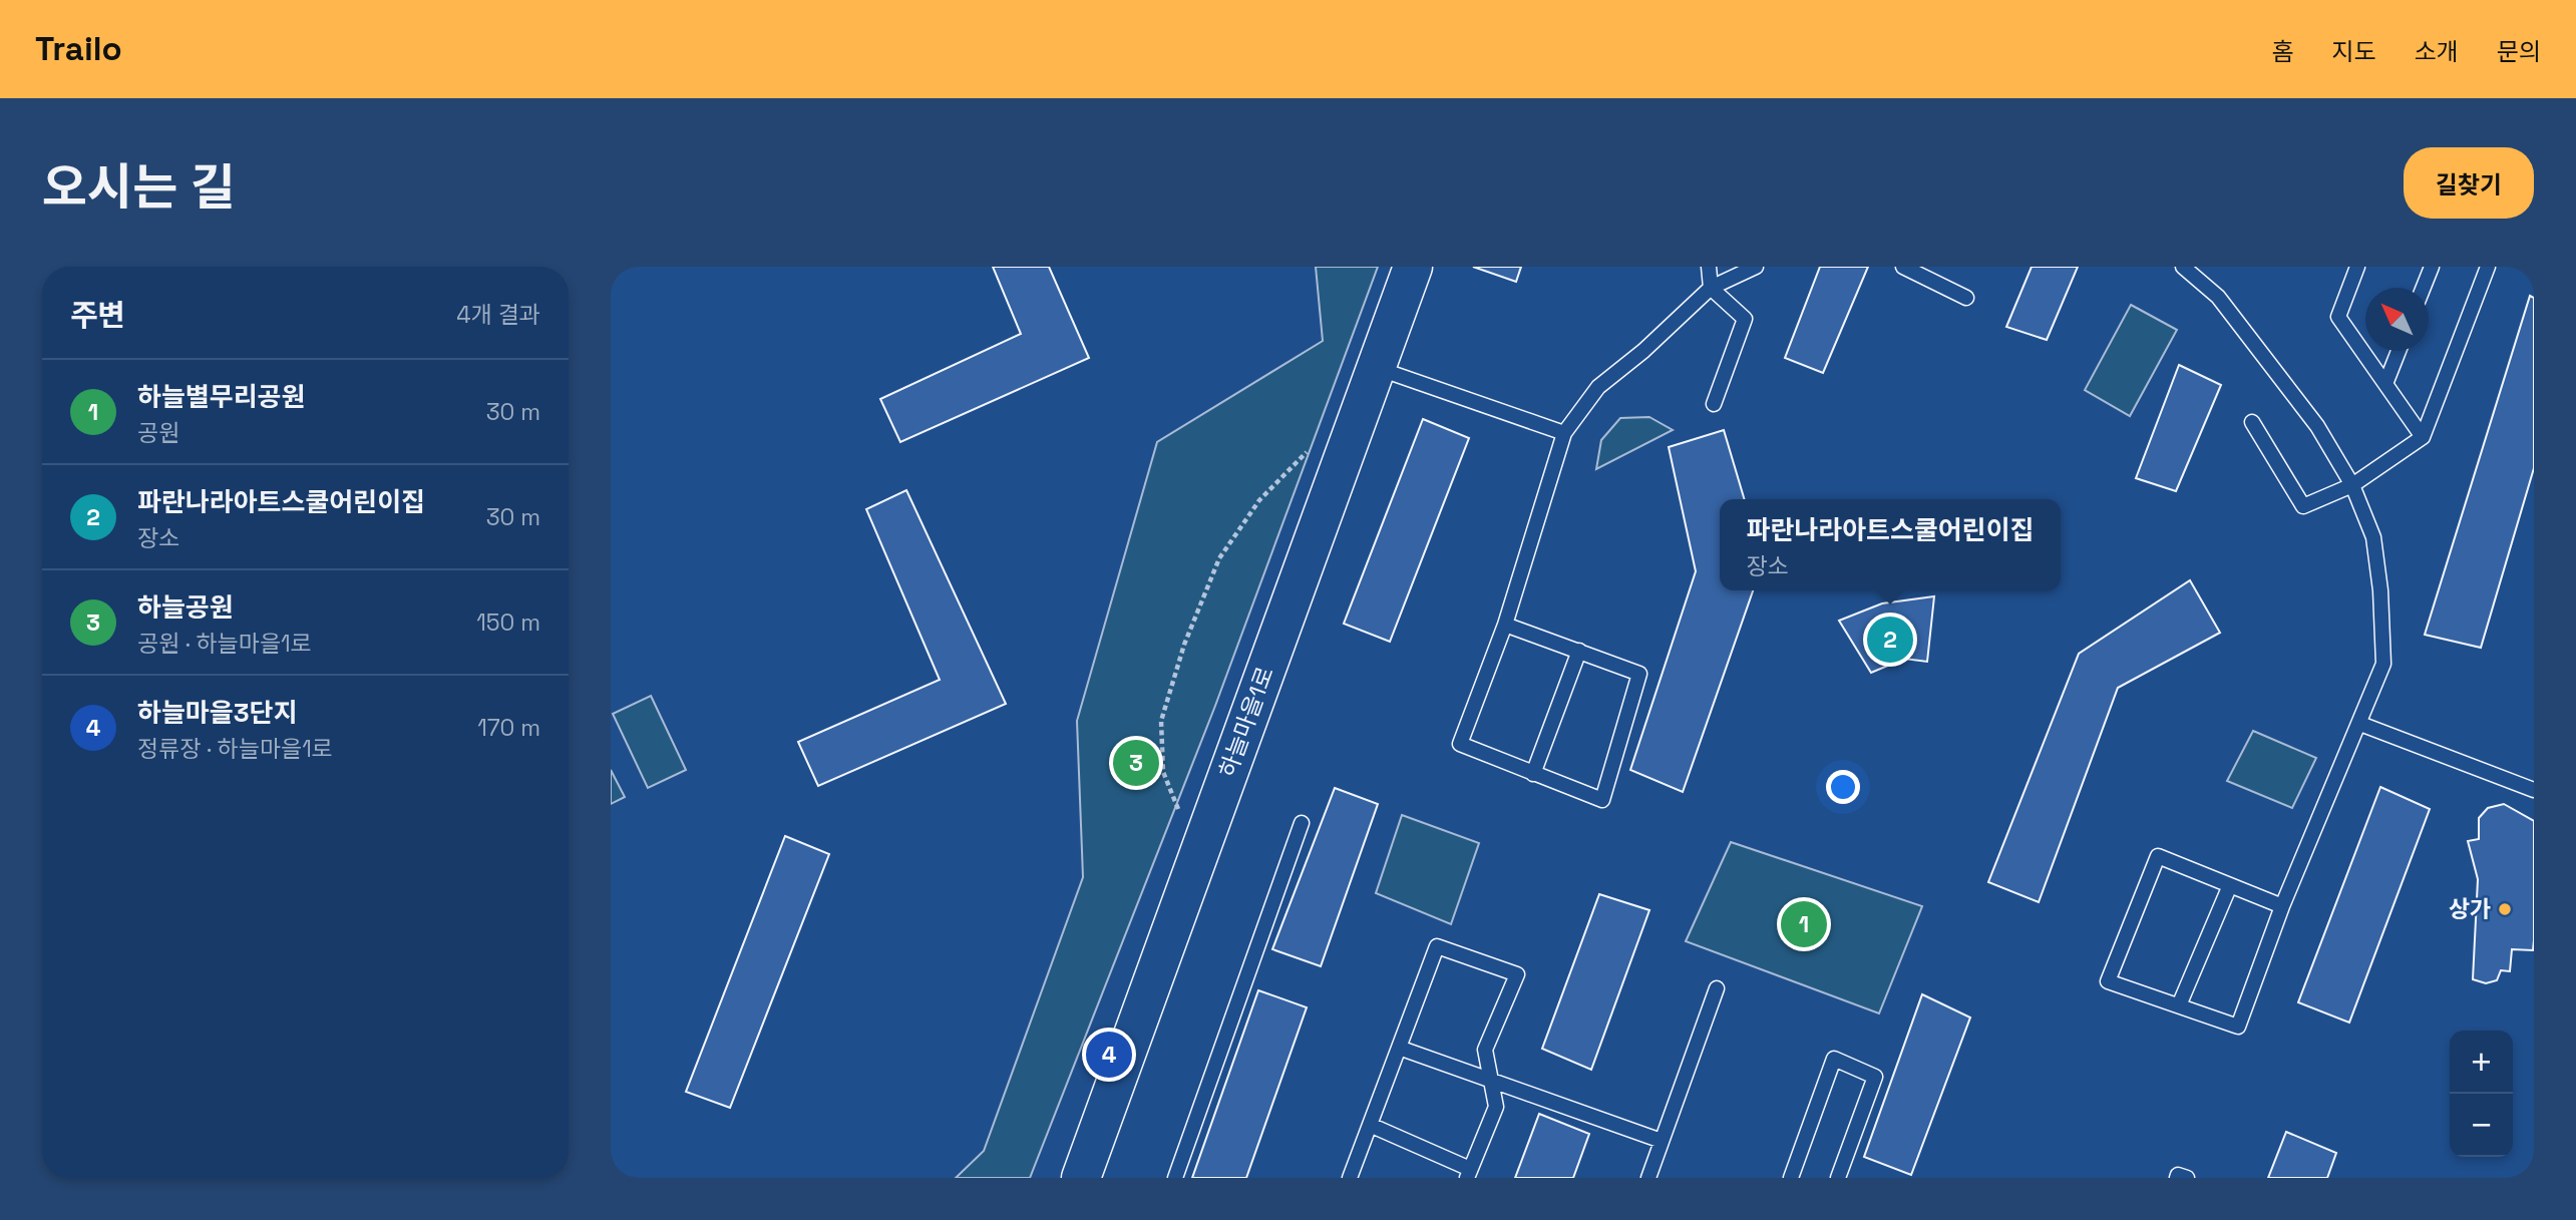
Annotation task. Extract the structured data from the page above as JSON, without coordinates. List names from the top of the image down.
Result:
{
  "streets": {
    "street": ["하늘마을1로"]
  },
  "places": ["상가"],
  "north": "top left",
  "page": {
    "header": "Trailo",
    "nav": [
      "홈",
      "지도",
      "소개",
      "문의"
    ],
    "title": "오시는 길",
    "buttons": "길찾기",
    "heading": ["주변", "4개 결과"],
    "list": [
      {
        "mark": "1",
        "name": "하늘별무리공원",
        "note": "공원",
        "value": "30 m"
      },
      {
        "mark": "2",
        "name": "파란나라아트스쿨어린이집",
        "note": "장소",
        "value": "30 m"
      },
      {
        "mark": "3",
        "name": "하늘공원",
        "note": "공원 · 하늘마을1로",
        "value": "150 m"
      },
      {
        "mark": "4",
        "name": "하늘마을3단지",
        "note": "정류장 · 하늘마을1로",
        "value": "170 m"
      }
    ],
    "popup": ["파란나라아트스쿨어린이집", "장소"],
    "pins": [
      "2",
      "3",
      "1",
      "4"
    ],
    "map_buttons": ["+", "−"]
  }
}
